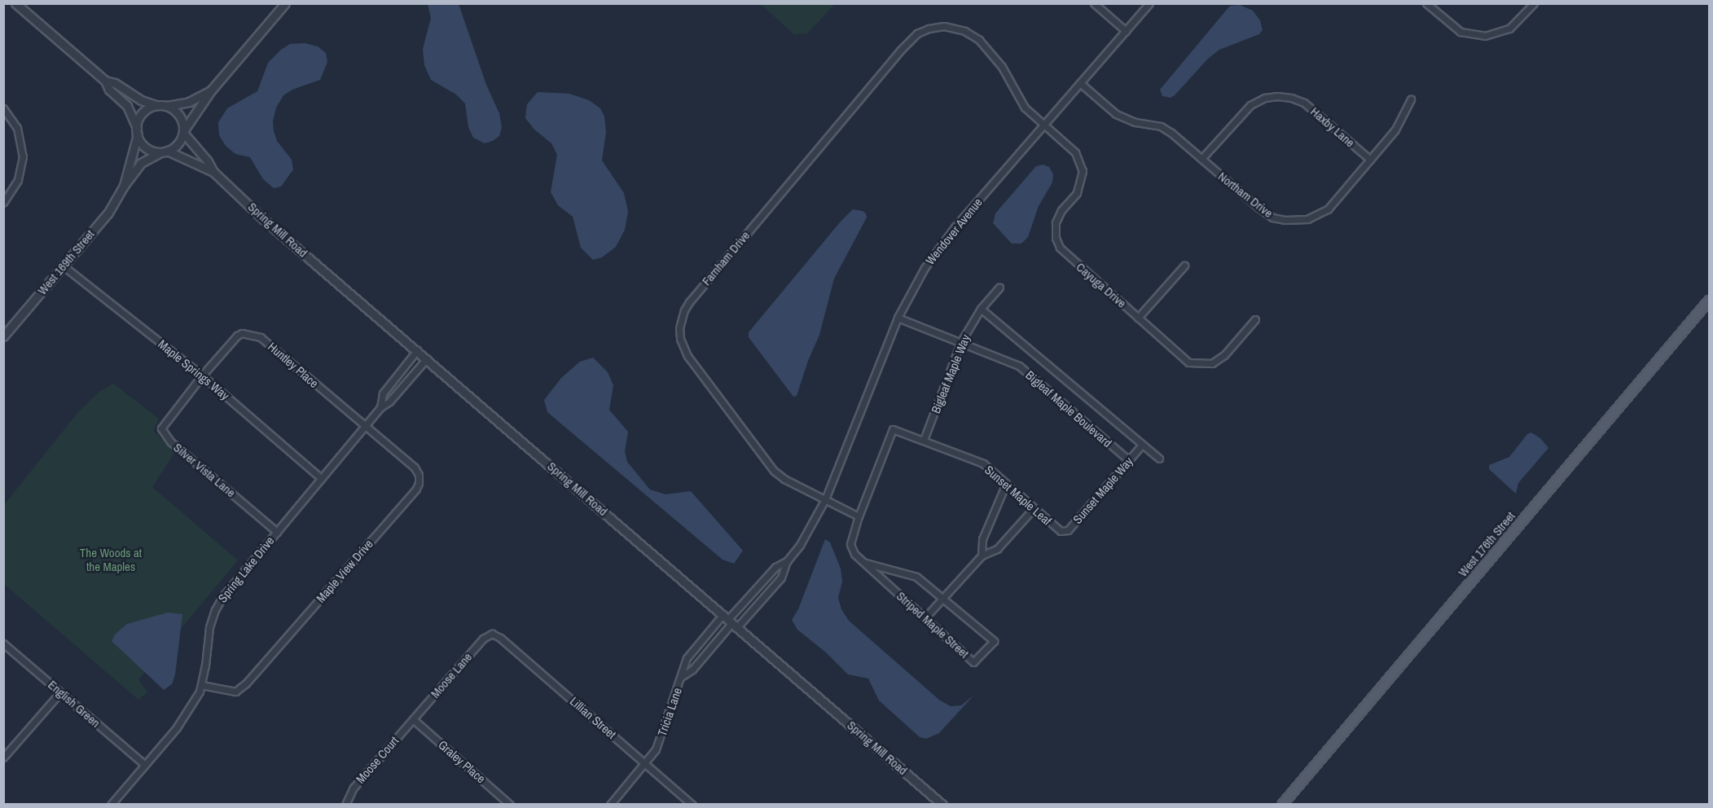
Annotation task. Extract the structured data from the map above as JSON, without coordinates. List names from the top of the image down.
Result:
{
  "streets": {
    "main road": ["West 176th Street"],
    "street": [
      "Haxby Lane",
      "Northam Drive",
      "Spring Mill Road",
      "Wendover Avenue",
      "Farnham Drive",
      "West 169th Street",
      "Cayuga Drive",
      "Huntley Place",
      "Maple Springs Way",
      "Bigleaf Maple Way",
      "Bigleaf Maple Boulevard",
      "Silver Vista Lane",
      "Sunset Maple Way",
      "Sunset Maple Leaf",
      "Spring Lake Drive",
      "Maple View Drive",
      "Striped Maple Street",
      "Moose Lane",
      "English Green",
      "Tricia Lane",
      "Lillian Street",
      "Moose Court",
      "Graley Place"
    ]
  },
  "crossings": [
    ["Haxby Lane", "Northam Drive"],
    ["Northam Drive", "Wendover Avenue"],
    ["Spring Mill Road", "Wendover Avenue"],
    ["Spring Mill Road", "West 169th Street"],
    ["Spring Mill Road", "Spring Lake Drive"],
    ["Spring Mill Road", "Tricia Lane"],
    ["Wendover Avenue", "Farnham Drive"],
    ["Wendover Avenue", "Cayuga Drive"],
    ["Wendover Avenue", "Bigleaf Maple Boulevard"],
    ["Wendover Avenue", "Tricia Lane"],
    ["Farnham Drive", "Cayuga Drive"],
    ["West 169th Street", "Maple Springs Way"],
    ["Huntley Place", "Maple Springs Way"],
    ["Huntley Place", "Silver Vista Lane"],
    ["Huntley Place", "Spring Lake Drive"],
    ["Huntley Place", "Maple View Drive"],
    ["Maple Springs Way", "Silver Vista Lane"],
    ["Maple Springs Way", "Spring Lake Drive"],
    ["Bigleaf Maple Way", "Bigleaf Maple Boulevard"],
    ["Bigleaf Maple Way", "Sunset Maple Leaf"],
    ["Bigleaf Maple Boulevard", "Sunset Maple Way"],
    ["Silver Vista Lane", "Spring Lake Drive"],
    ["Sunset Maple Way", "Sunset Maple Leaf"],
    ["Sunset Maple Leaf", "Striped Maple Street"],
    ["Spring Lake Drive", "Maple View Drive"],
    ["Spring Lake Drive", "English Green"],
    ["Moose Lane", "Lillian Street"],
    ["Moose Lane", "Moose Court"],
    ["Moose Lane", "Graley Place"],
    ["Tricia Lane", "Lillian Street"],
    ["Moose Court", "Graley Place"]
  ],
  "parks": ["The Woods at the Maples"]
}
